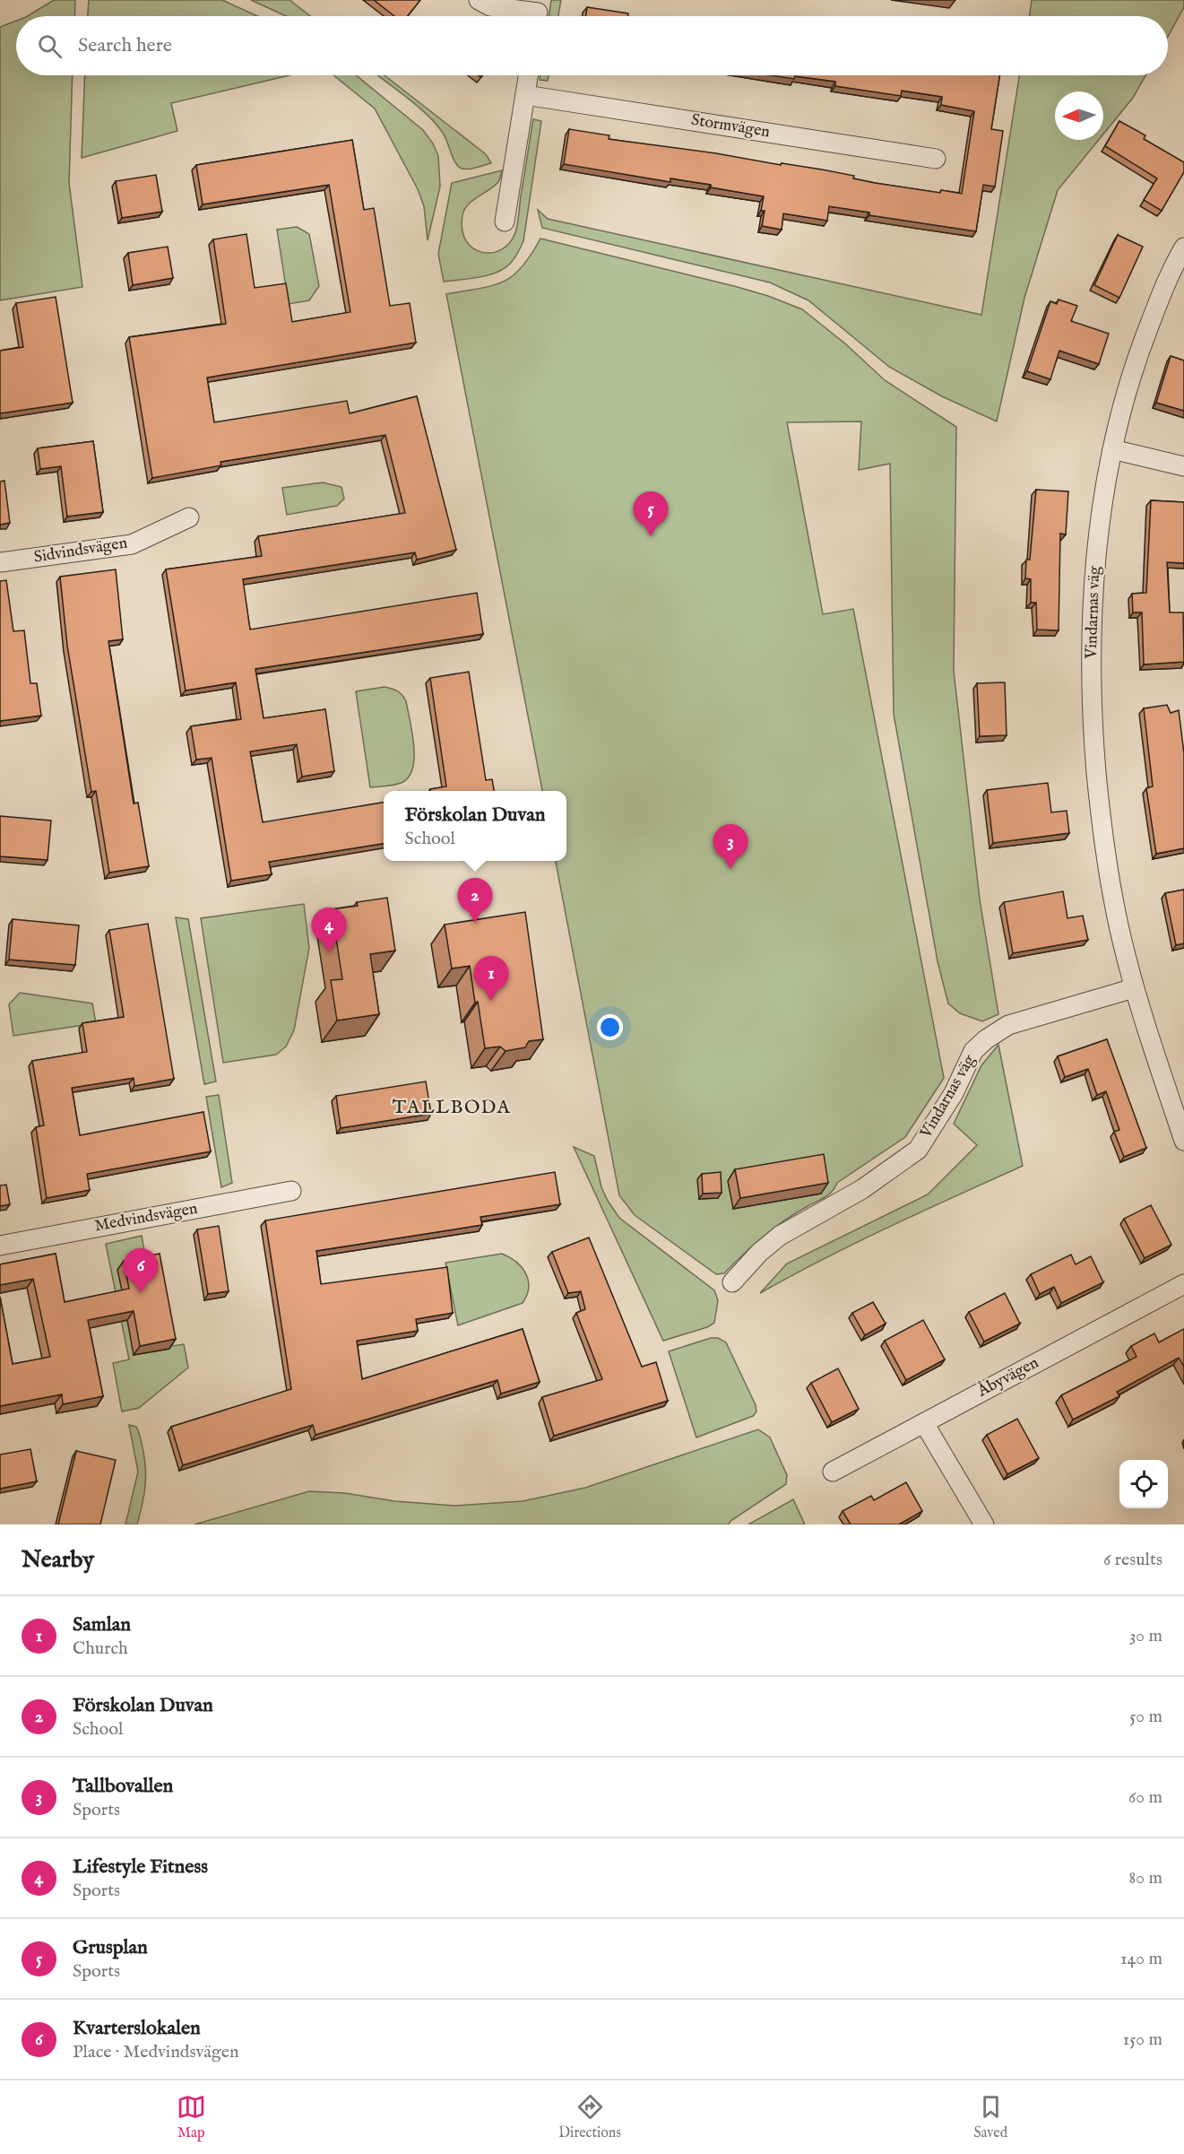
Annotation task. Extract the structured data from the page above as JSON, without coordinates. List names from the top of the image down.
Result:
{
  "streets": {
    "street": [
      "Stormvägen",
      "Sidvindsvägen",
      "Vindarnas väg",
      "Medvindsvägen",
      "Åbyvägen"
    ]
  },
  "districts": ["TALLBODA"],
  "north": "left",
  "page": {
    "search": "Search here",
    "pins": [
      "5",
      "3",
      "2",
      "4",
      "1",
      "6"
    ],
    "popup": ["Förskolan Duvan", "School"],
    "heading": ["Nearby", "6 results"],
    "list": [
      {
        "mark": "1",
        "name": "Samlan",
        "note": "Church",
        "value": "30 m"
      },
      {
        "mark": "2",
        "name": "Förskolan Duvan",
        "note": "School",
        "value": "50 m"
      },
      {
        "mark": "3",
        "name": "Tallbovallen",
        "note": "Sports",
        "value": "60 m"
      },
      {
        "mark": "4",
        "name": "Lifestyle Fitness",
        "note": "Sports",
        "value": "80 m"
      },
      {
        "mark": "5",
        "name": "Grusplan",
        "note": "Sports",
        "value": "140 m"
      },
      {
        "mark": "6",
        "name": "Kvarterslokalen",
        "note": "Place · Medvindsvägen",
        "value": "150 m"
      }
    ],
    "nav": ["Map", "Directions", "Saved"]
  }
}
